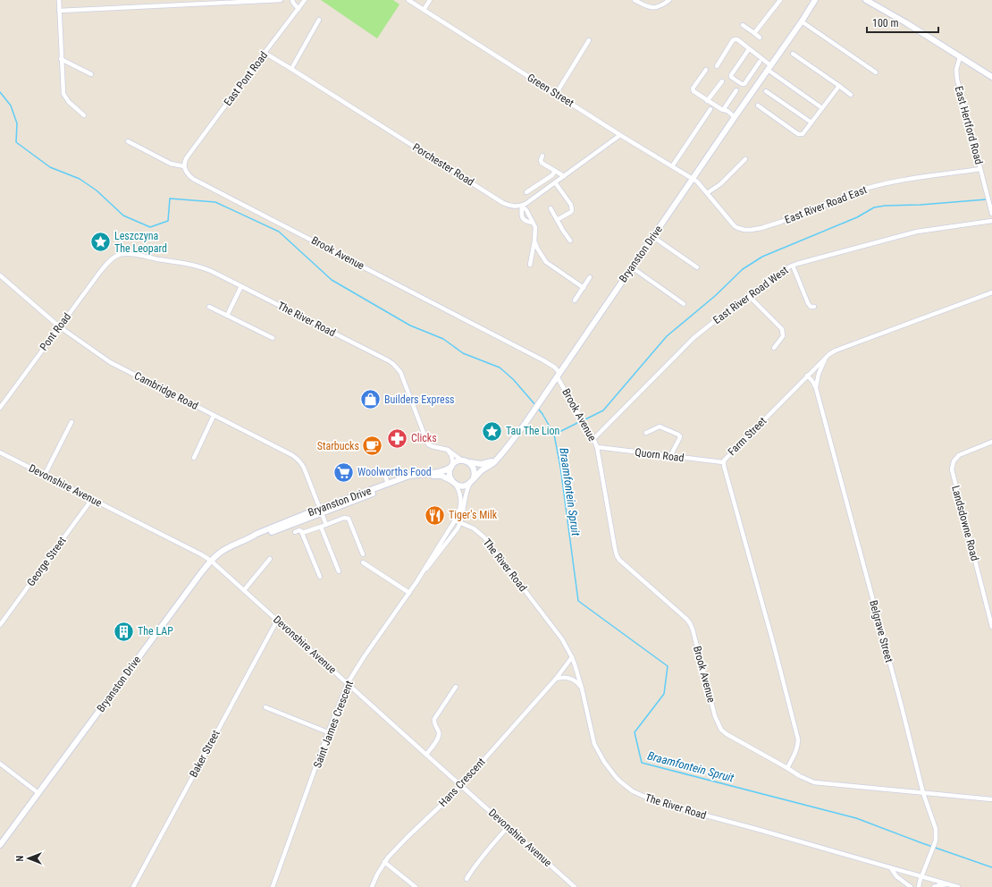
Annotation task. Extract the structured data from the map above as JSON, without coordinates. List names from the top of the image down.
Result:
{
  "streets": {
    "main road": ["Bryanston Drive"],
    "street": [
      "East Pont Road",
      "Green Street",
      "East Hertford Road",
      "Porchester Road",
      "East River Road East",
      "Brook Avenue",
      "East River Road West",
      "The River Road",
      "Pont Road",
      "Cambridge Road",
      "Farm Street",
      "Quorn Road",
      "Devonshire Avenue",
      "Landsdowne Road",
      "George Street",
      "Belgrave Street",
      "Saint James Crescent",
      "Baker Street",
      "Hans Crescent"
    ]
  },
  "crossings": [
    ["East Pont Road", "Porchester Road"],
    ["East Pont Road", "Brook Avenue"],
    ["Green Street", "East River Road East"],
    ["Green Street", "Bryanston Drive"],
    ["East Hertford Road", "East River Road East"],
    ["East River Road East", "Bryanston Drive"],
    ["Brook Avenue", "Bryanston Drive"],
    ["Brook Avenue", "East River Road West"],
    ["Brook Avenue", "Farm Street"],
    ["Brook Avenue", "Quorn Road"],
    ["Brook Avenue", "Belgrave Street"],
    ["Bryanston Drive", "The River Road"],
    ["Bryanston Drive", "Cambridge Road"],
    ["Bryanston Drive", "Devonshire Avenue"],
    ["Bryanston Drive", "Saint James Crescent"],
    ["The River Road", "Pont Road"],
    ["The River Road", "Belgrave Street"],
    ["The River Road", "Saint James Crescent"],
    ["The River Road", "Hans Crescent"],
    ["Pont Road", "Cambridge Road"],
    ["Farm Street", "Quorn Road"],
    ["Farm Street", "Belgrave Street"],
    ["Devonshire Avenue", "George Street"],
    ["Devonshire Avenue", "Saint James Crescent"],
    ["Devonshire Avenue", "Baker Street"],
    ["Devonshire Avenue", "Hans Crescent"]
  ],
  "water": ["Braamfontein Spruit"],
  "places": {
    "place": ["Leszczyna The Leopard", "Tau The Lion"],
    "shop": ["Builders Express"],
    "pharmacy": ["Clicks"],
    "cafe": ["Starbucks"],
    "supermarket": ["Woolworths Food"],
    "restaurant": ["Tiger's Milk"],
    "building": ["The LAP"]
  },
  "scale_bar": "100 m",
  "north": "left"
}
